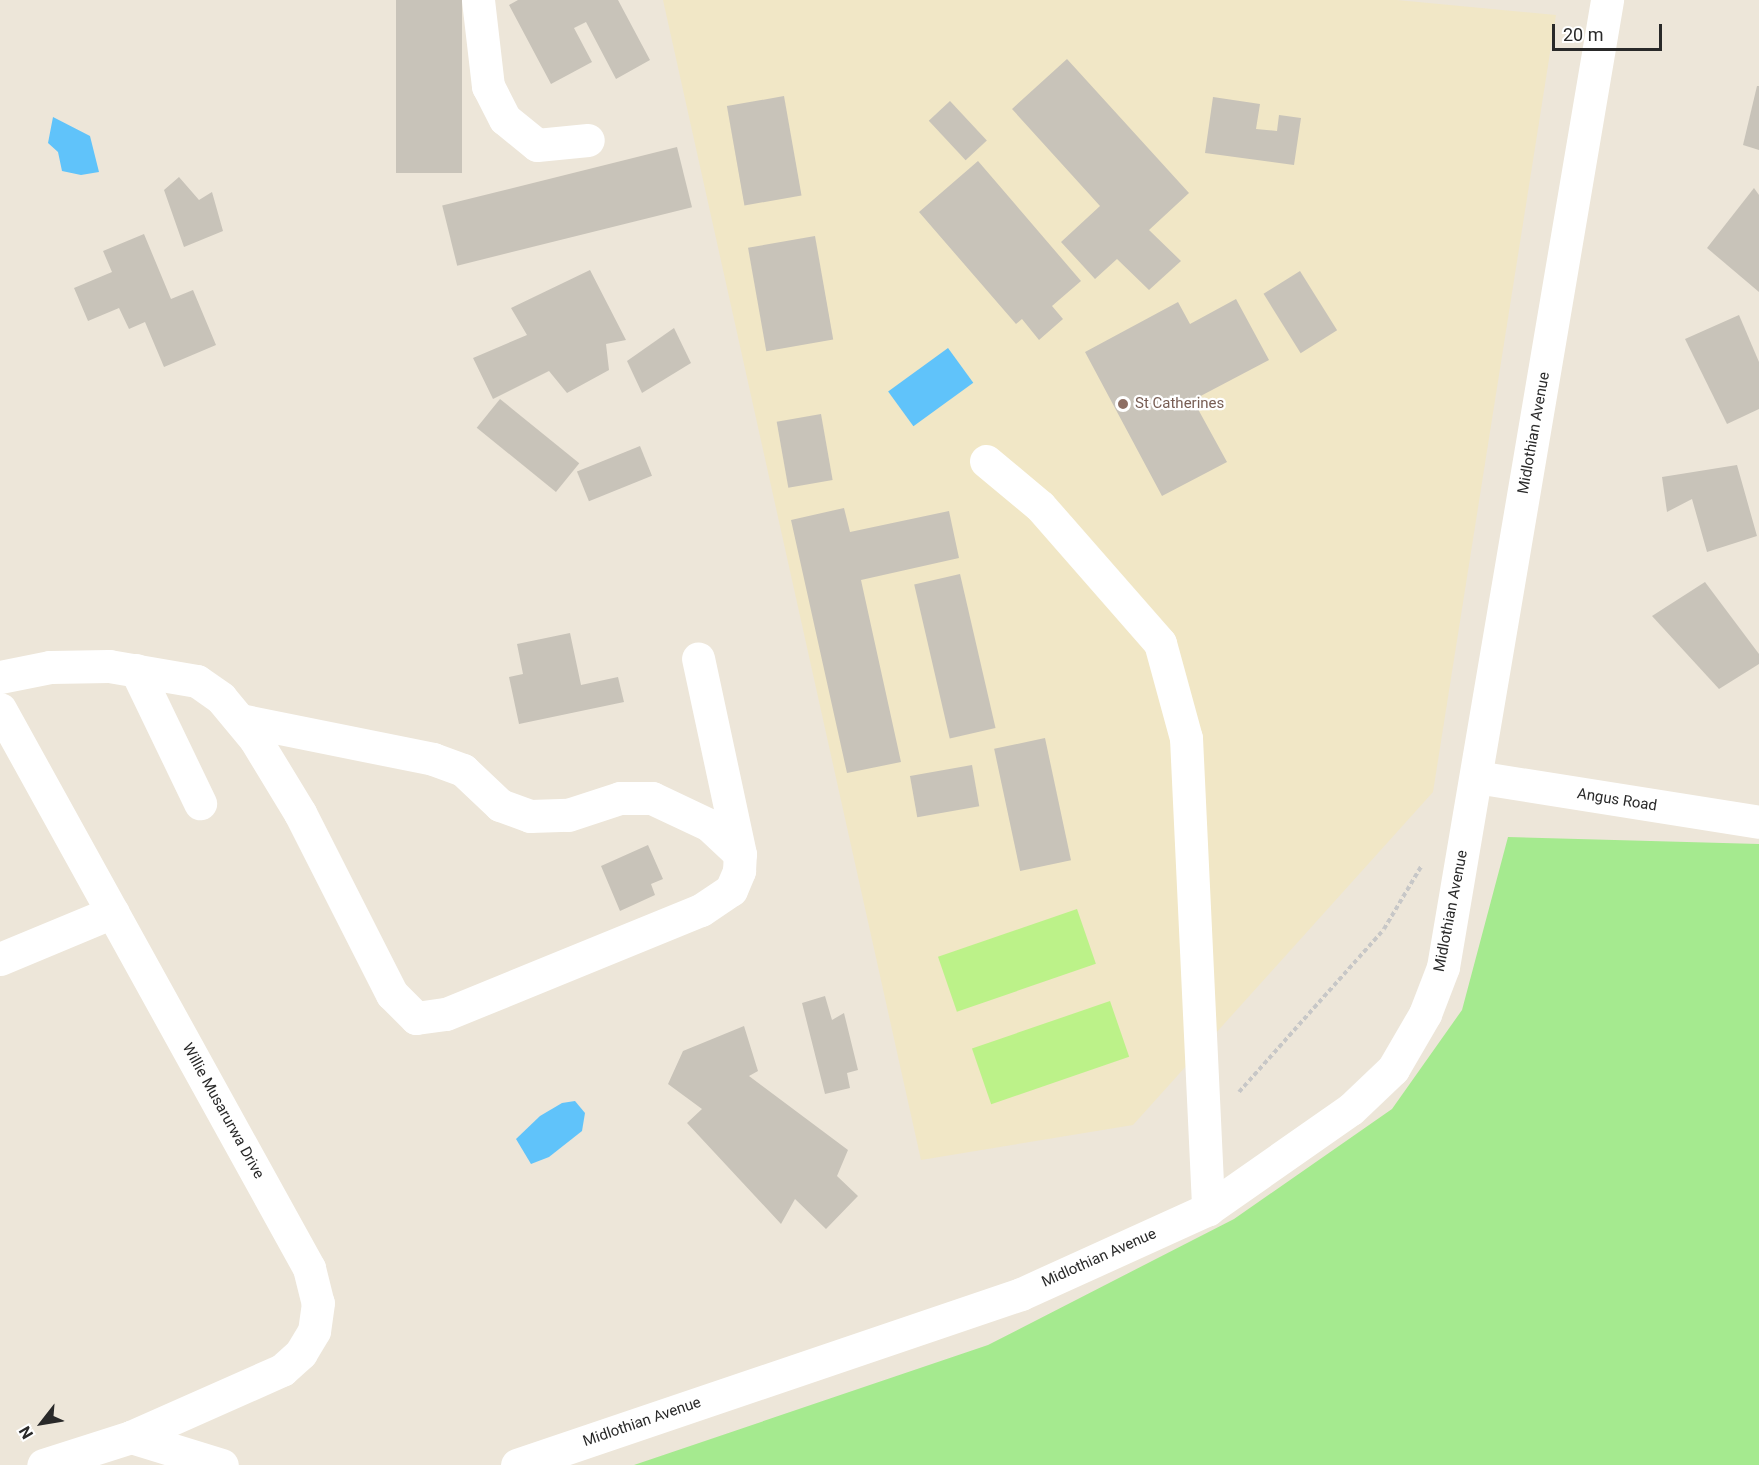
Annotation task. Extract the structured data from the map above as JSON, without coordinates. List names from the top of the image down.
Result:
{
  "streets": {
    "street": ["Midlothian Avenue", "Angus Road", "Willie Musarurwa Drive"]
  },
  "crossings": [
    ["Midlothian Avenue", "Angus Road"]
  ],
  "places": ["St Catherines"],
  "scale_bar": "20 m",
  "north": "bottom left"
}
